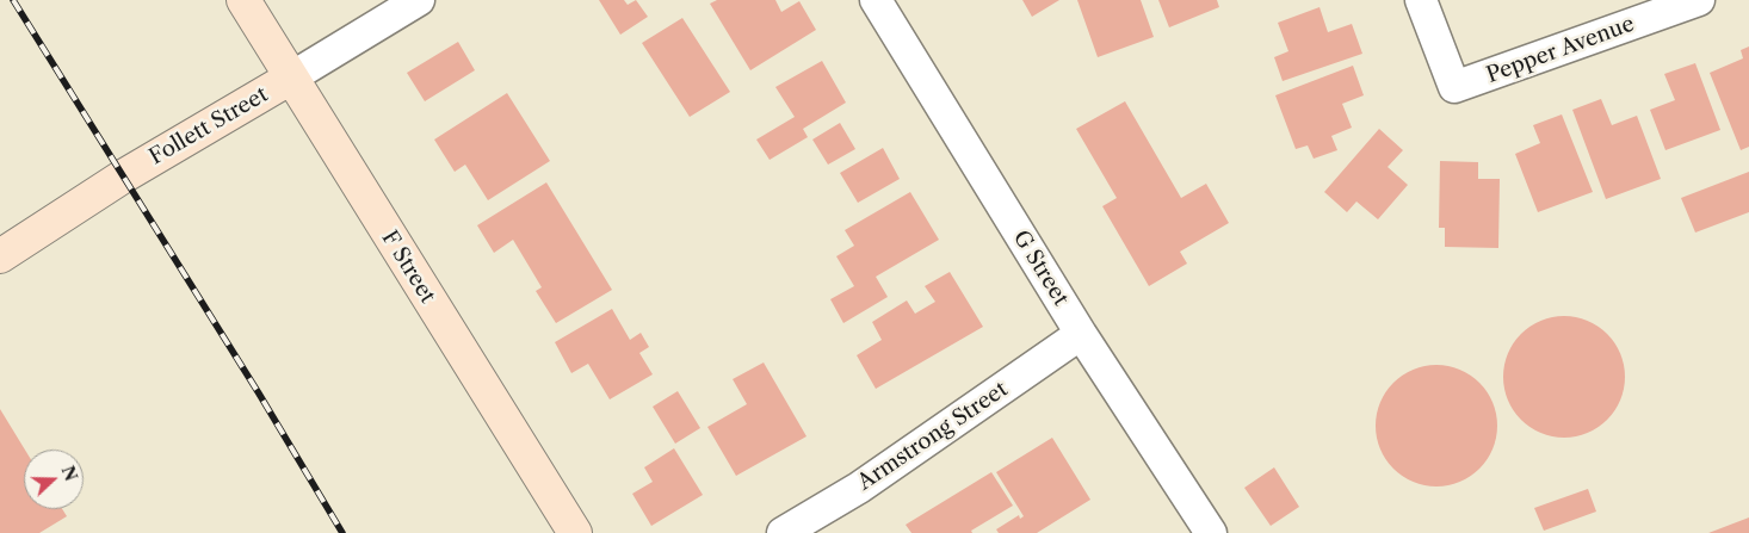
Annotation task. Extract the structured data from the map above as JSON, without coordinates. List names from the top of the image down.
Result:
{
  "streets": {
    "street": [
      "Pepper Avenue",
      "Follett Street",
      "F Street",
      "G Street",
      "Armstrong Street"
    ]
  },
  "crossings": [
    ["Follett Street", "F Street"],
    ["G Street", "Armstrong Street"]
  ],
  "north": "right"
}
